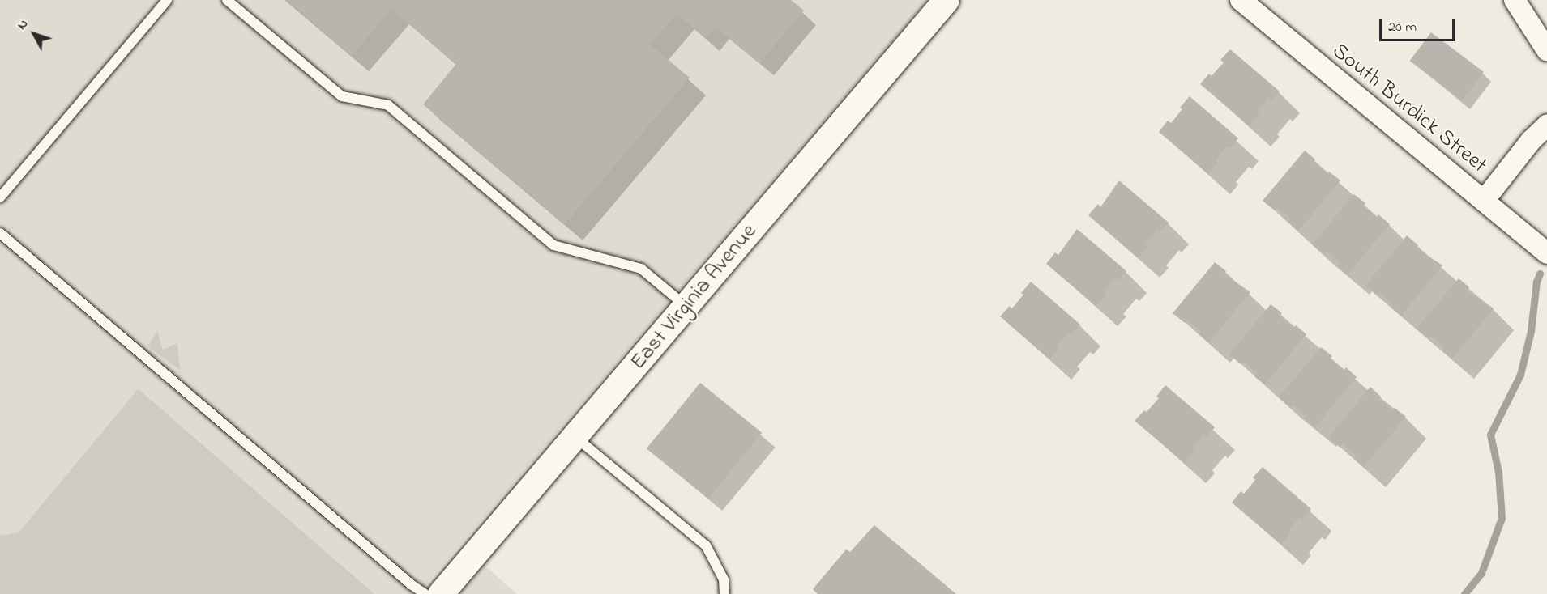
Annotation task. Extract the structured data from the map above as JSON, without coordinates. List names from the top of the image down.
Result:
{
  "streets": {
    "street": ["South Burdick Street", "East Virginia Avenue"]
  },
  "scale_bar": "20 m",
  "north": "top left"
}
